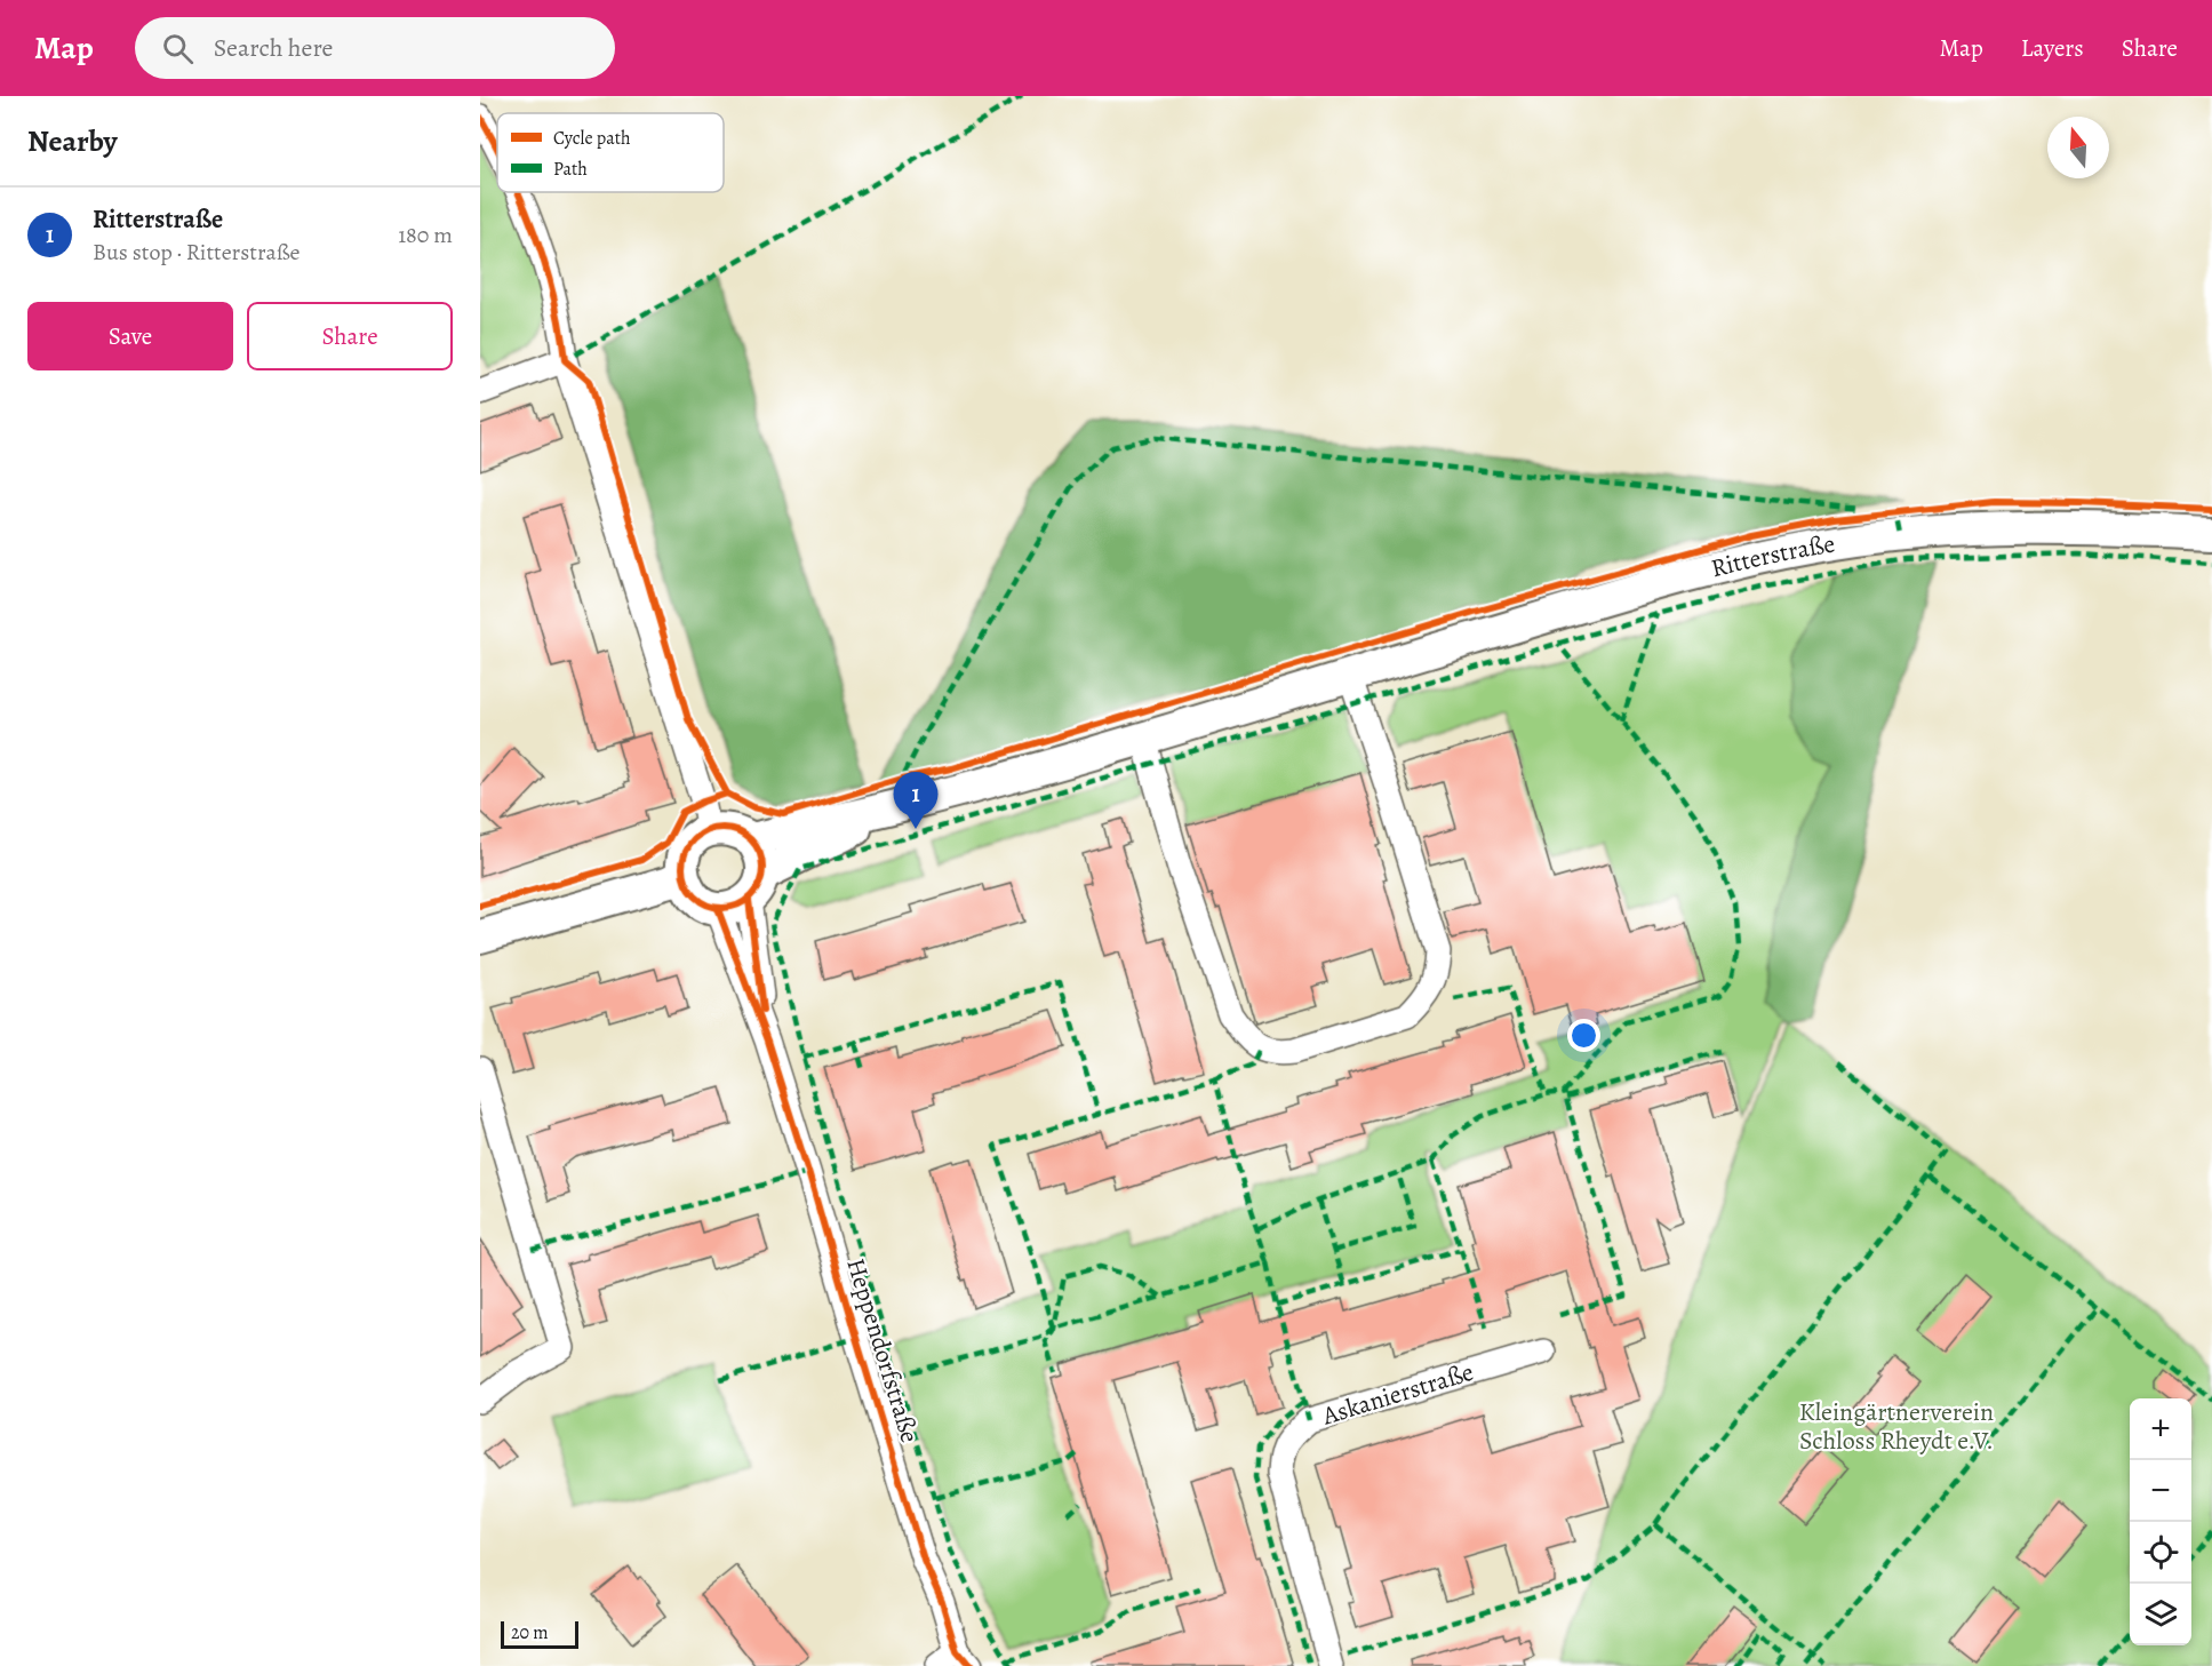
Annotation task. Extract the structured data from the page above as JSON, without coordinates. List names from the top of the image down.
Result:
{
  "streets": {
    "main road": ["Ritterstraße"],
    "street": ["Heppendorfstraße", "Askanierstraße"]
  },
  "crossings": [
    ["Ritterstraße", "Heppendorfstraße"]
  ],
  "parks": ["Kleingärtnerverein Schloss Rheydt e.V."],
  "legend": ["Cycle path", "Path"],
  "scale_bar": "20 m",
  "north": "top",
  "page": {
    "header": "Map",
    "search": "Search here",
    "nav": ["Map", "Layers", "Share"],
    "heading": "Nearby",
    "list": [
      {
        "mark": "1",
        "name": "Ritterstraße",
        "note": "Bus stop · Ritterstraße",
        "value": "180 m"
      }
    ],
    "buttons": ["Save", "Share"],
    "pins": "1",
    "map_buttons": ["+", "−"],
    "scale": "20 m"
  }
}
